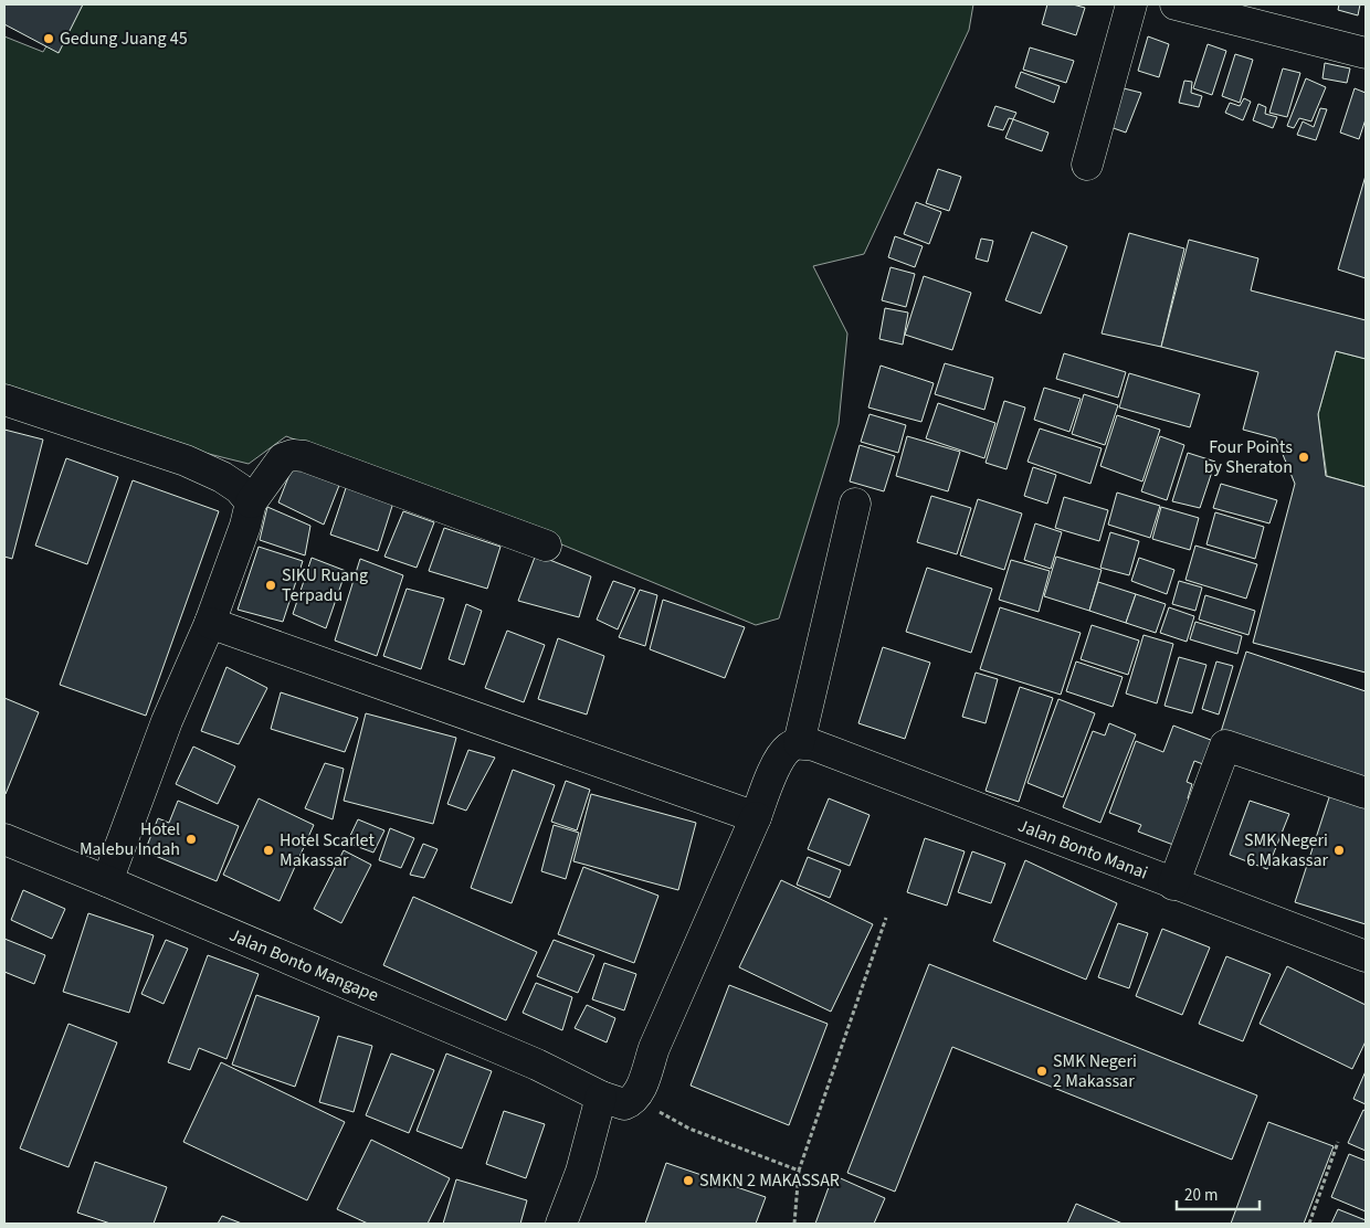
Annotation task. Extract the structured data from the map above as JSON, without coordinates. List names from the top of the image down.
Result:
{
  "streets": {
    "street": ["Jalan Bonto Manai", "Jalan Bonto Mangape"]
  },
  "places": [
    "Gedung Juang 45",
    "Four Points by Sheraton",
    "SIKU Ruang Terpadu",
    "Hotel Malebu Indah",
    "Hotel Scarlet Makassar",
    "SMK Negeri 6 Makassar",
    "SMK Negeri 2 Makassar",
    "SMKN 2 MAKASSAR"
  ],
  "scale_bar": "20 m"
}
